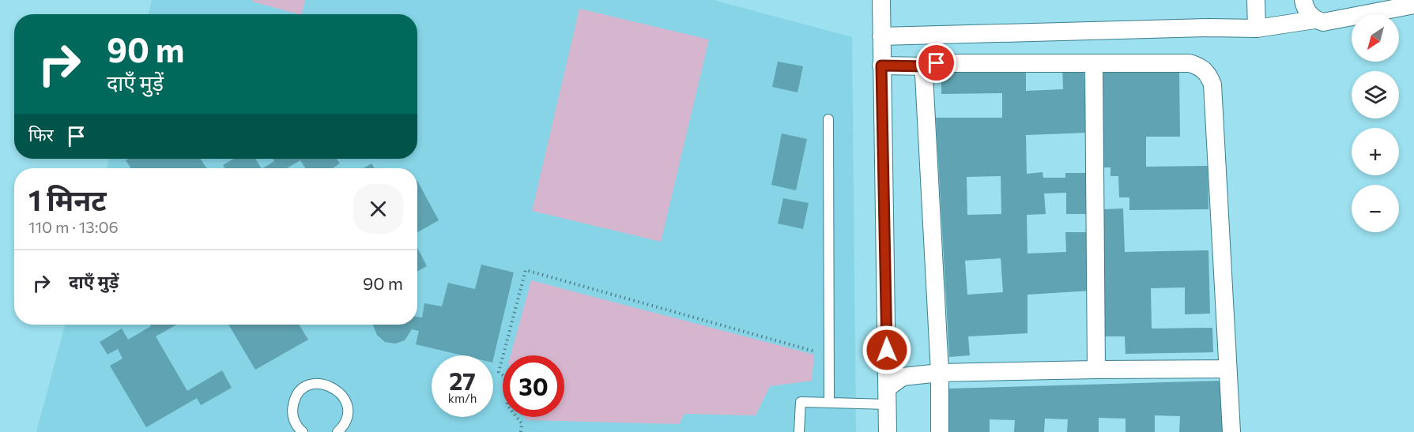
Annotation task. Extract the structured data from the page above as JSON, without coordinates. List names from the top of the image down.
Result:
{
  "north": "bottom left",
  "page": {
    "map_buttons": ["+", "−"],
    "turn": ["90 m", "दाएँ मुड़ें"],
    "then": "फिर",
    "heading": ["1 मिनट", "110 m · 13:06"],
    "list": [
      {
        "name": "दाएँ मुड़ें",
        "value": "90 m"
      }
    ],
    "speed": "27 km/h",
    "limit": "30"
  }
}
